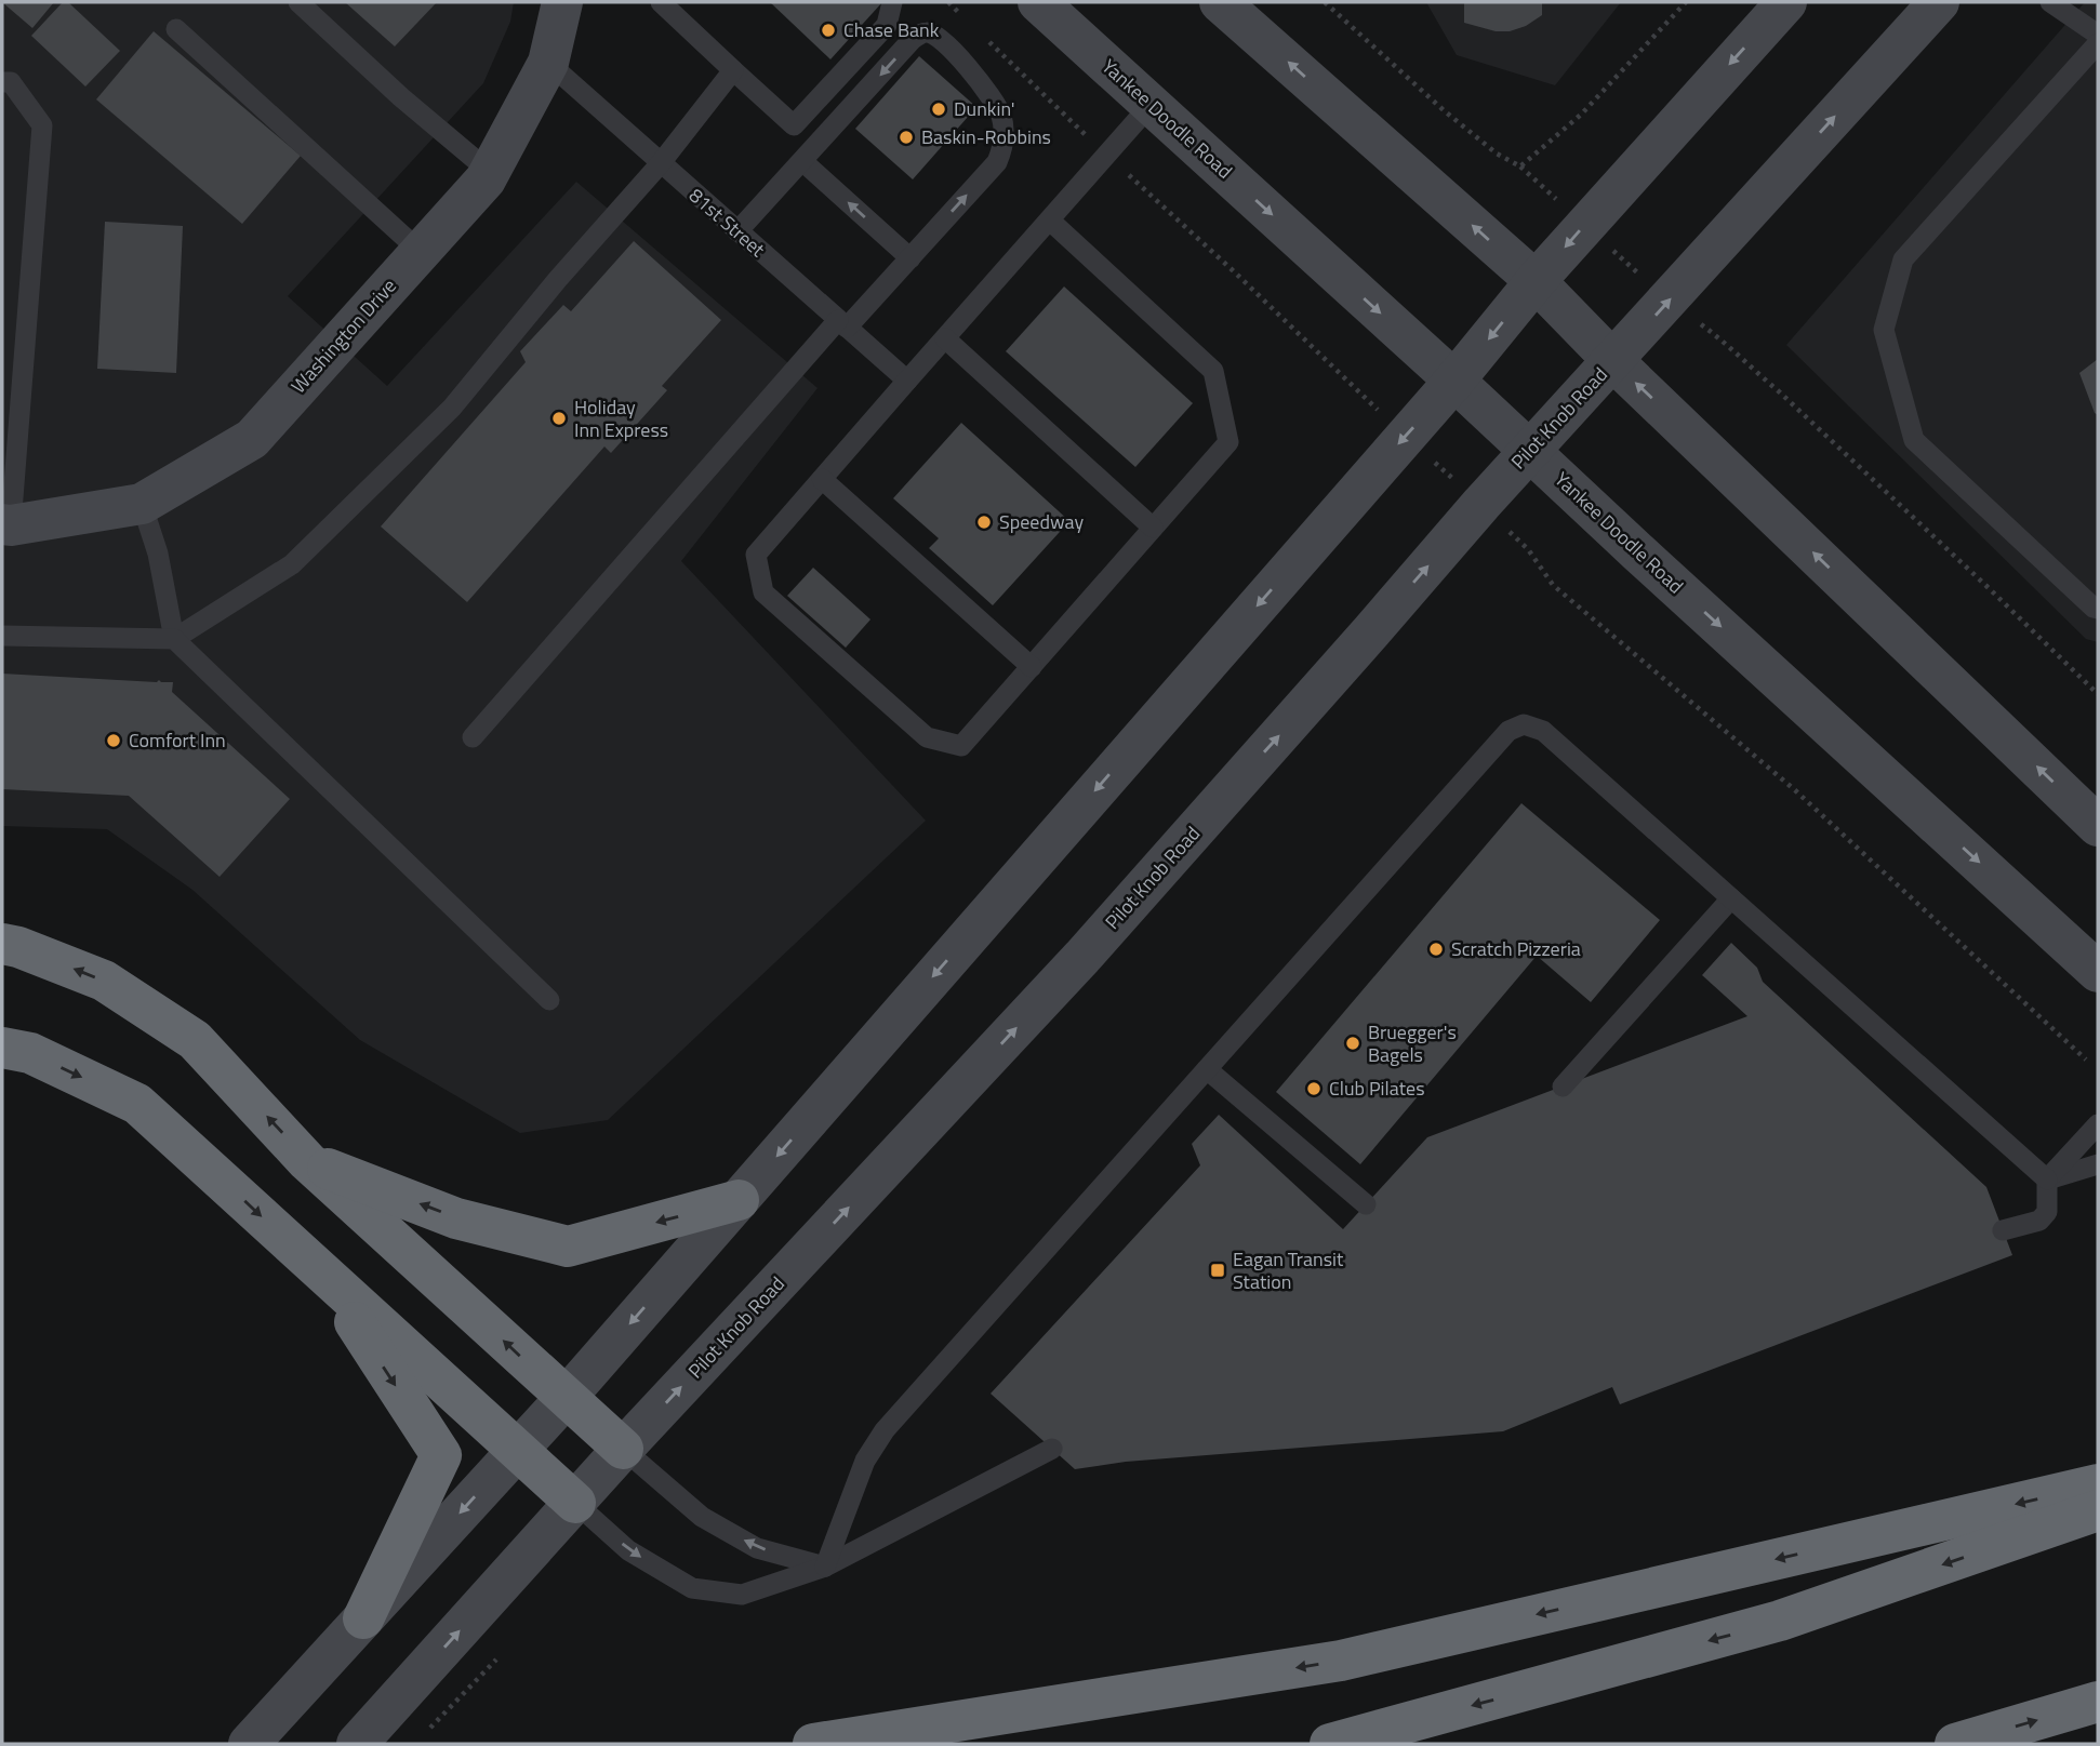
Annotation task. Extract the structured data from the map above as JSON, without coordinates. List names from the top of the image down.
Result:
{
  "streets": {
    "main road": ["Yankee Doodle Road", "Washington Drive", "Pilot Knob Road"],
    "lane": ["81st Street"]
  },
  "crossings": [
    ["Yankee Doodle Road", "Pilot Knob Road"],
    ["81st Street", "Washington Drive"]
  ],
  "places": {
    "other": [
      "Chase Bank",
      "Dunkin'",
      "Baskin-Robbins",
      "Holiday Inn Express",
      "Speedway",
      "Comfort Inn",
      "Scratch Pizzeria",
      "Bruegger's Bagels",
      "Club Pilates"
    ],
    "transit": ["Eagan Transit Station"]
  }
}
